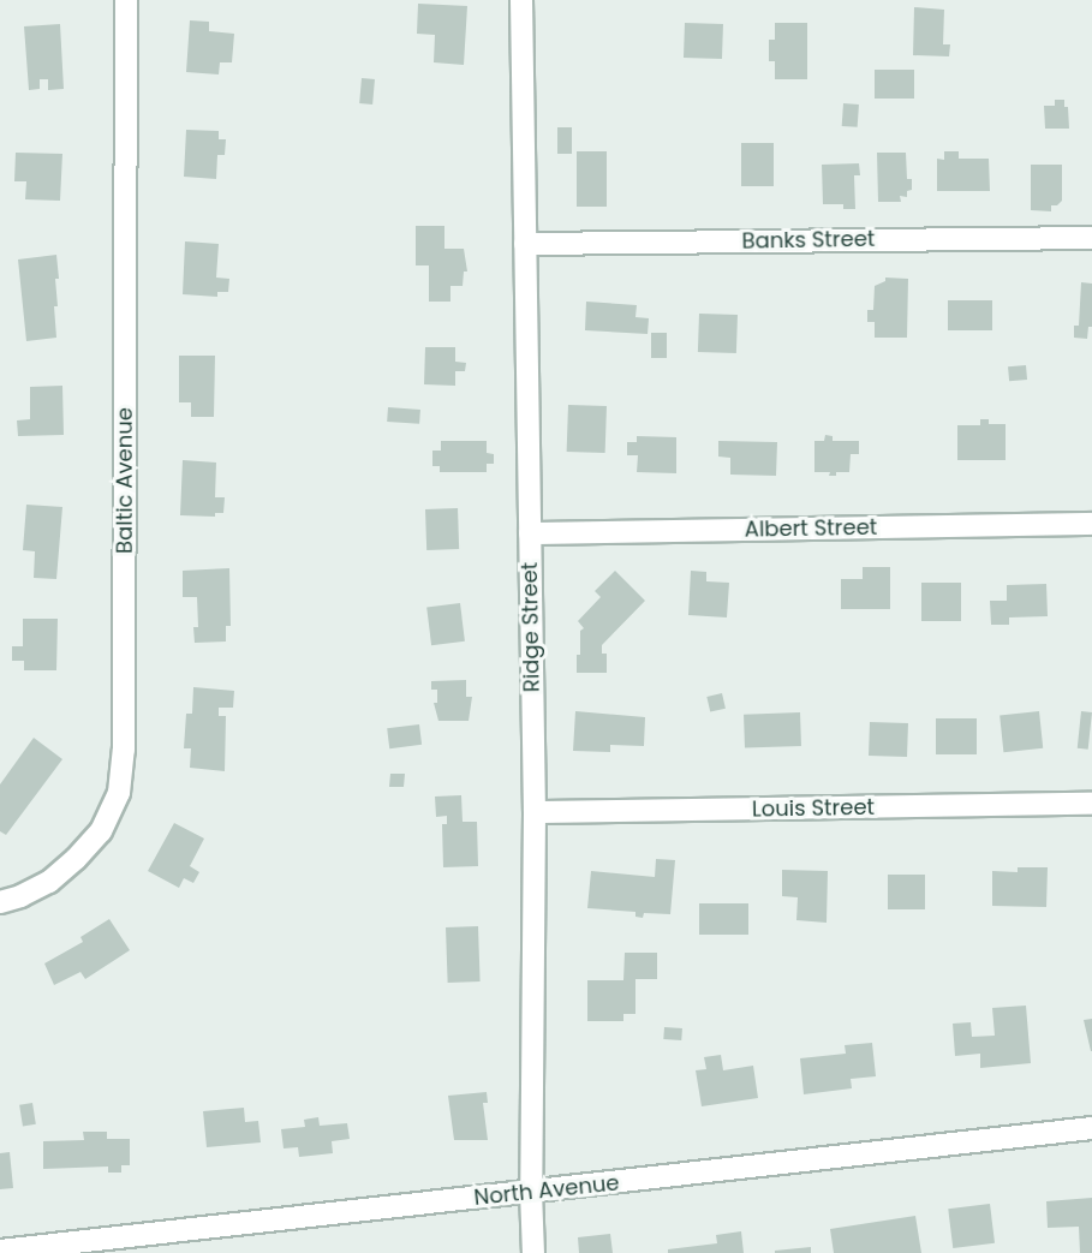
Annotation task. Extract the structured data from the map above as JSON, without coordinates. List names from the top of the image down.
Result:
{
  "streets": {
    "street": [
      "Banks Street",
      "Baltic Avenue",
      "Albert Street",
      "Ridge Street",
      "Louis Street",
      "North Avenue"
    ]
  },
  "crossings": [
    ["Banks Street", "Ridge Street"],
    ["Albert Street", "Ridge Street"],
    ["Ridge Street", "Louis Street"],
    ["Ridge Street", "North Avenue"]
  ]
}
